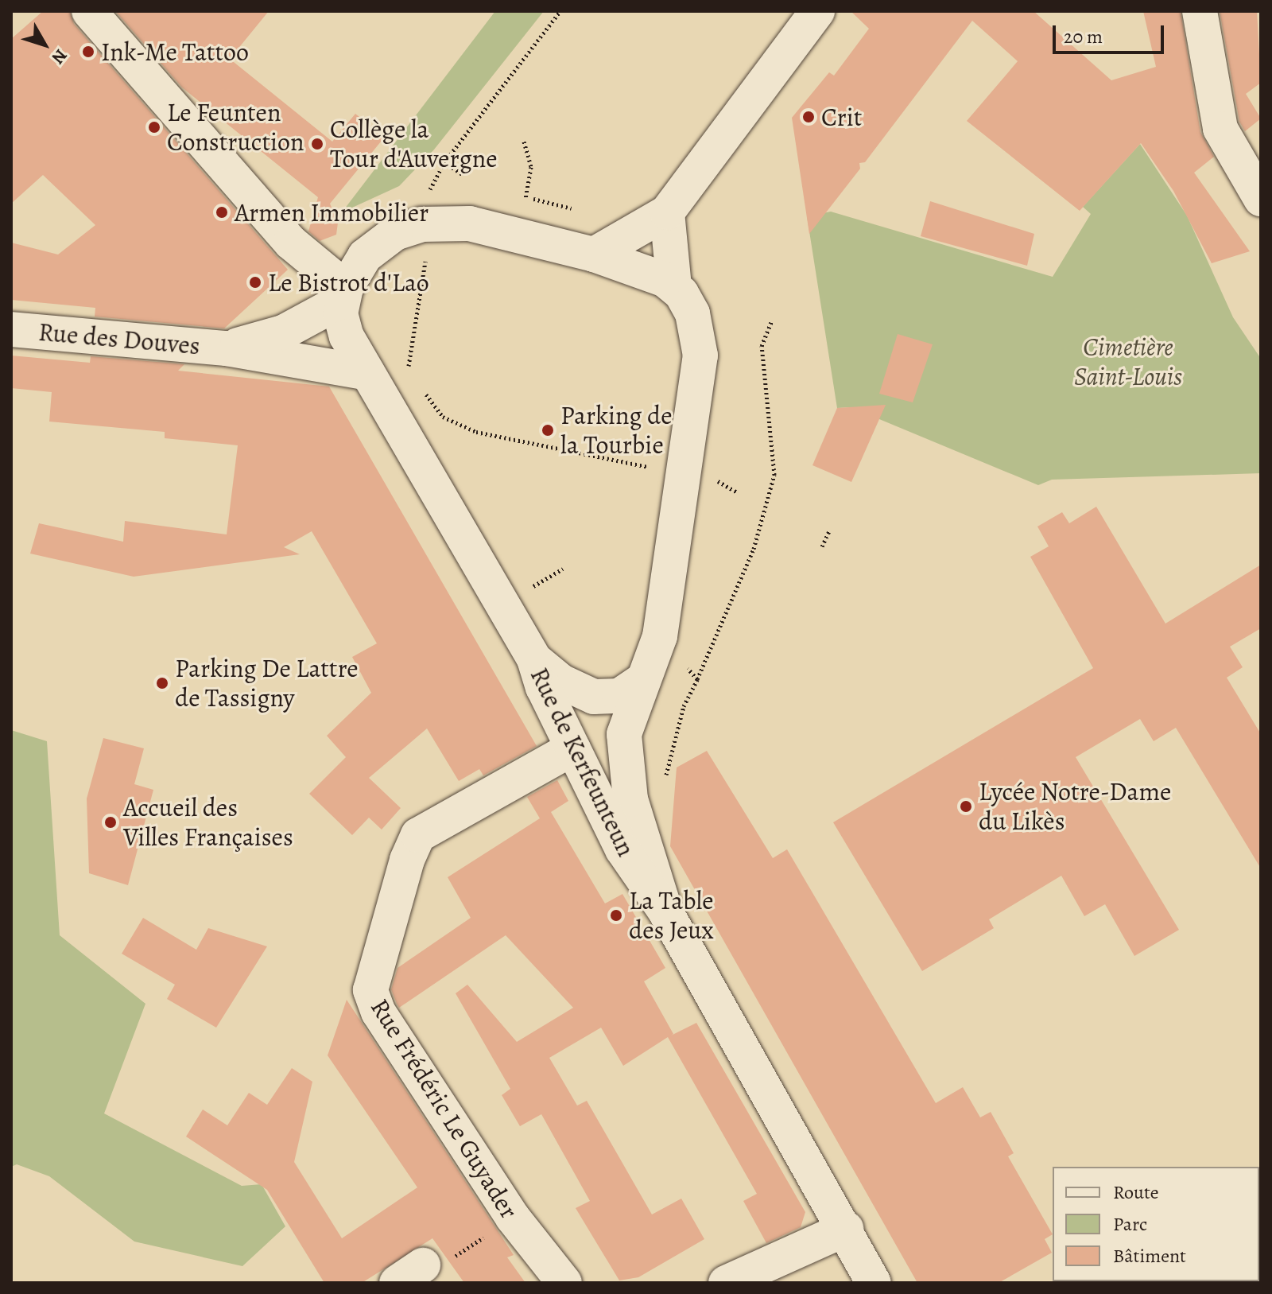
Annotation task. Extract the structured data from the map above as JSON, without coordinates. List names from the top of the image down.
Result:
{
  "streets": {
    "main road": ["Rue des Douves", "Rue de Kerfeunteun", "Rue Frédéric Le Guyader"]
  },
  "crossings": [
    ["Rue des Douves", "Rue de Kerfeunteun"],
    ["Rue de Kerfeunteun", "Rue Frédéric Le Guyader"]
  ],
  "parks": ["Cimetière Saint-Louis"],
  "places": [
    "Ink-Me Tattoo",
    "Crit",
    "Le Feunten Construction",
    "Collège la Tour d'Auvergne",
    "Armen Immobilier",
    "Le Bistrot d'Lao",
    "Parking de la Tourbie",
    "Parking De Lattre de Tassigny",
    "Lycée Notre-Dame du Likès",
    "Accueil des Villes Françaises",
    "La Table des Jeux"
  ],
  "legend": ["Route", "Parc", "Bâtiment"],
  "scale_bar": "20 m",
  "north": "bottom right"
}
